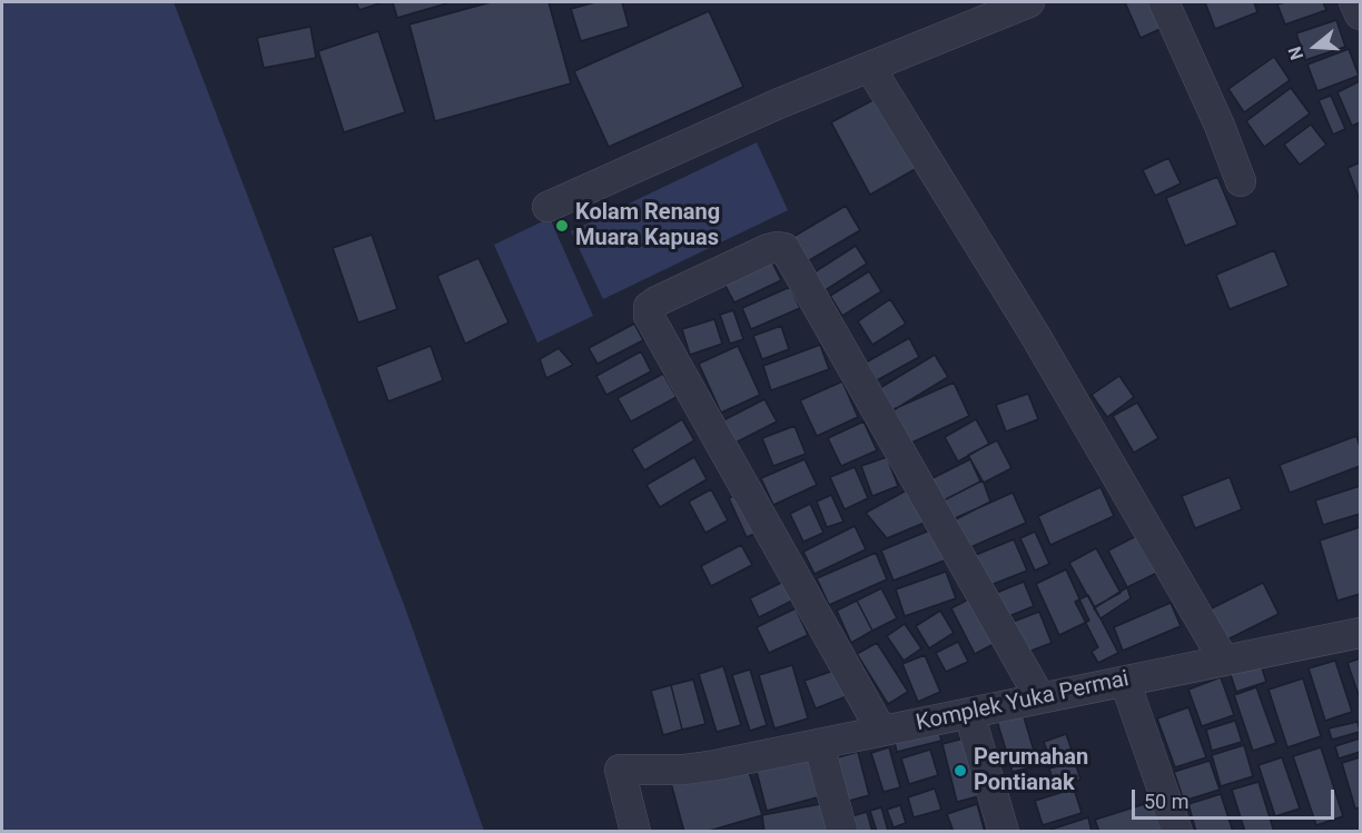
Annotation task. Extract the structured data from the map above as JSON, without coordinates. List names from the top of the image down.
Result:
{
  "streets": {
    "street": ["Komplek Yuka Permai"]
  },
  "places": ["Kolam Renang Muara Kapuas", "Perumahan Pontianak"],
  "scale_bar": "50 m",
  "north": "left"
}
